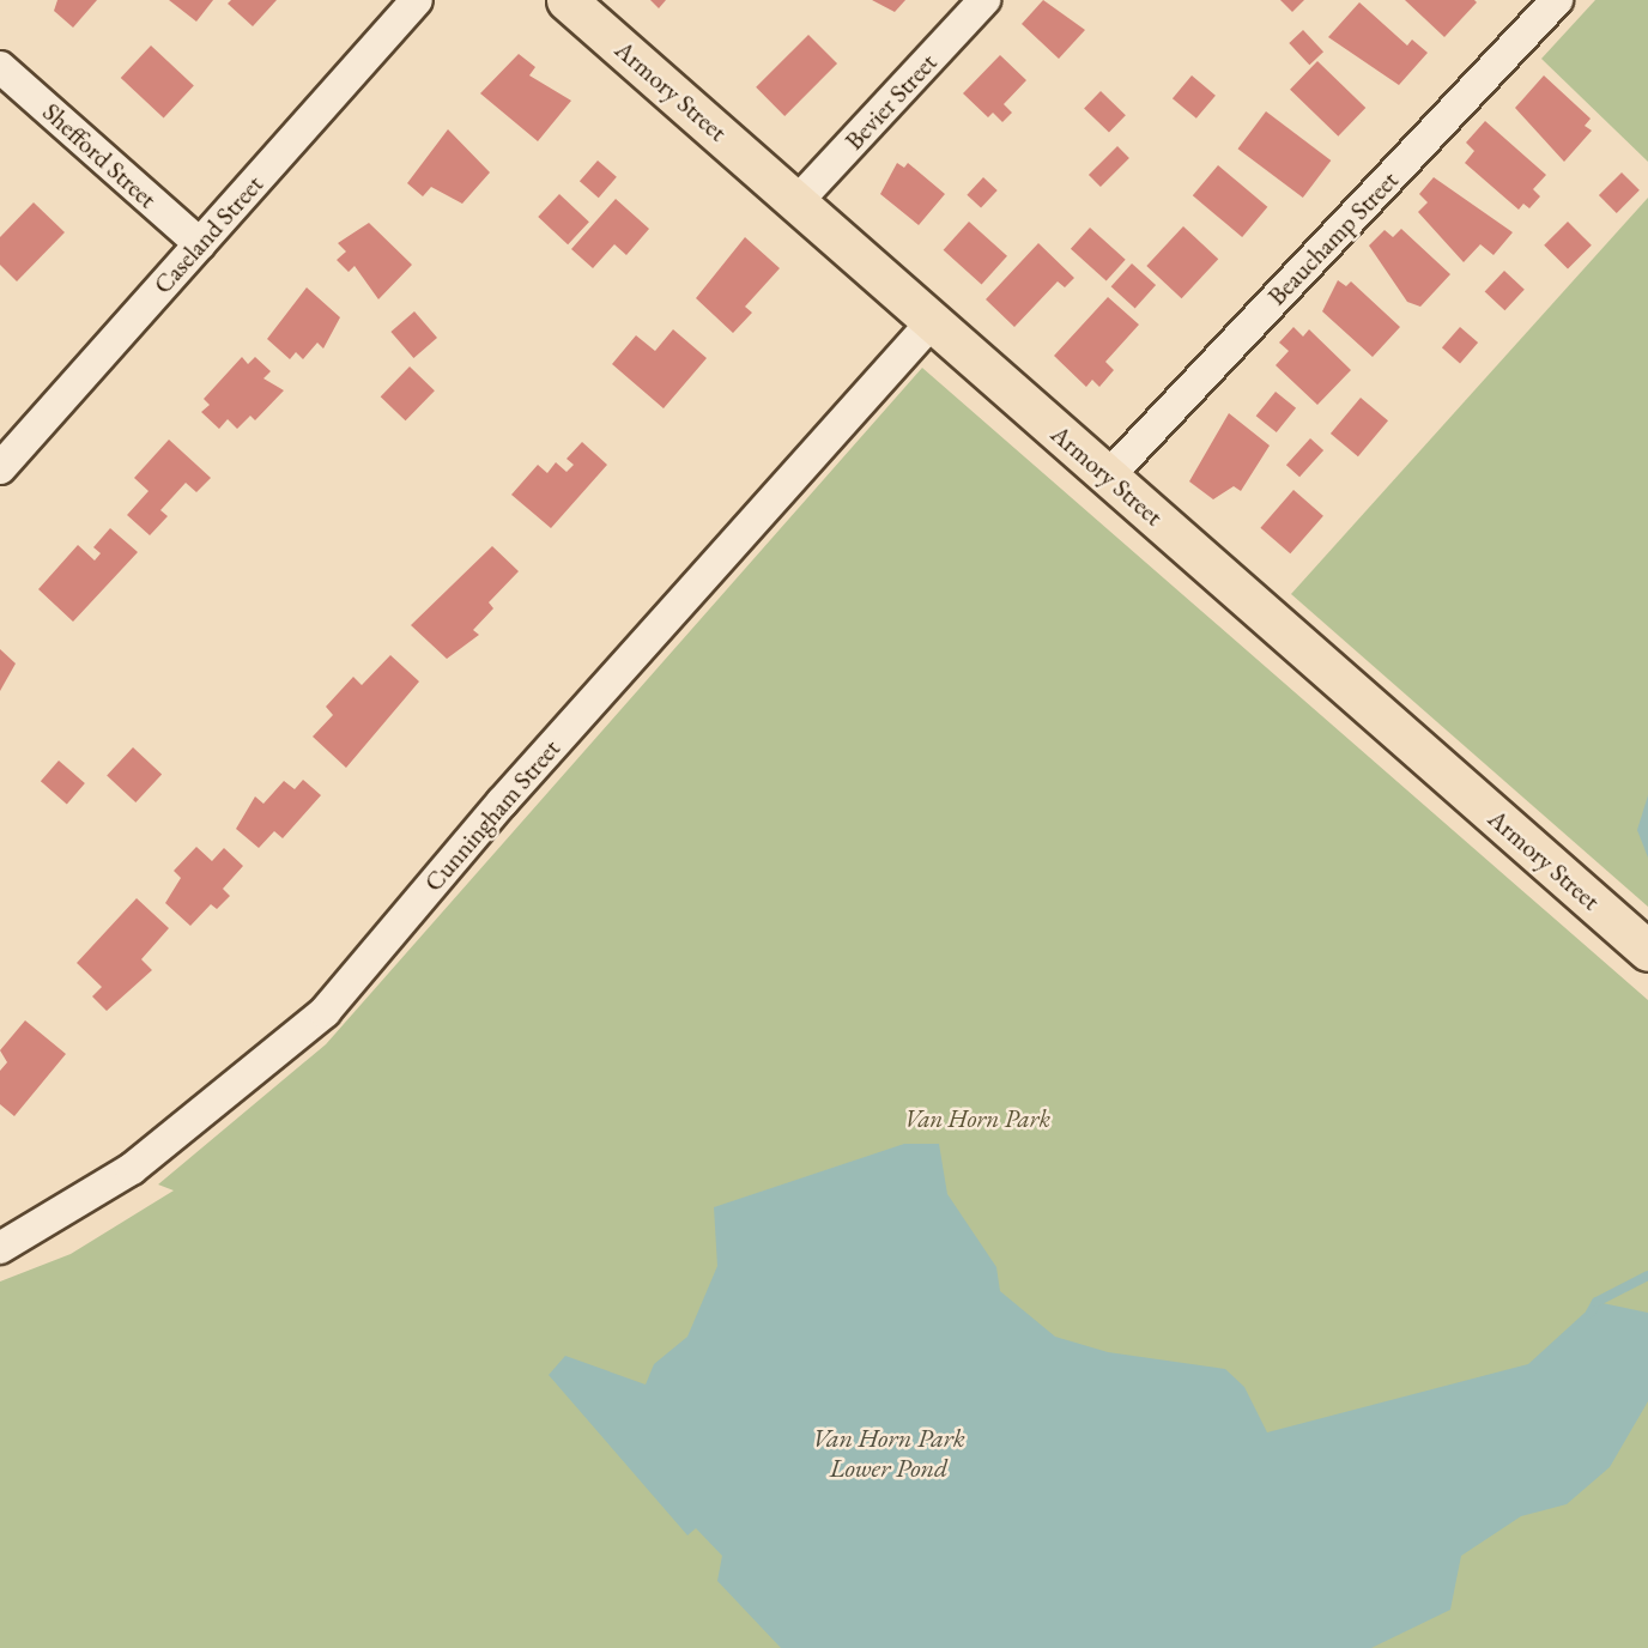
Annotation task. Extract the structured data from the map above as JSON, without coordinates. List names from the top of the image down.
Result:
{
  "streets": {
    "main road": ["Armory Street"],
    "street": [
      "Bevier Street",
      "Shefford Street",
      "Caseland Street",
      "Beauchamp Street",
      "Cunningham Street"
    ]
  },
  "crossings": [
    ["Armory Street", "Bevier Street"],
    ["Armory Street", "Beauchamp Street"],
    ["Armory Street", "Cunningham Street"],
    ["Shefford Street", "Caseland Street"]
  ],
  "water": ["Van Horn Park Lower Pond"],
  "parks": ["Van Horn Park"]
}
